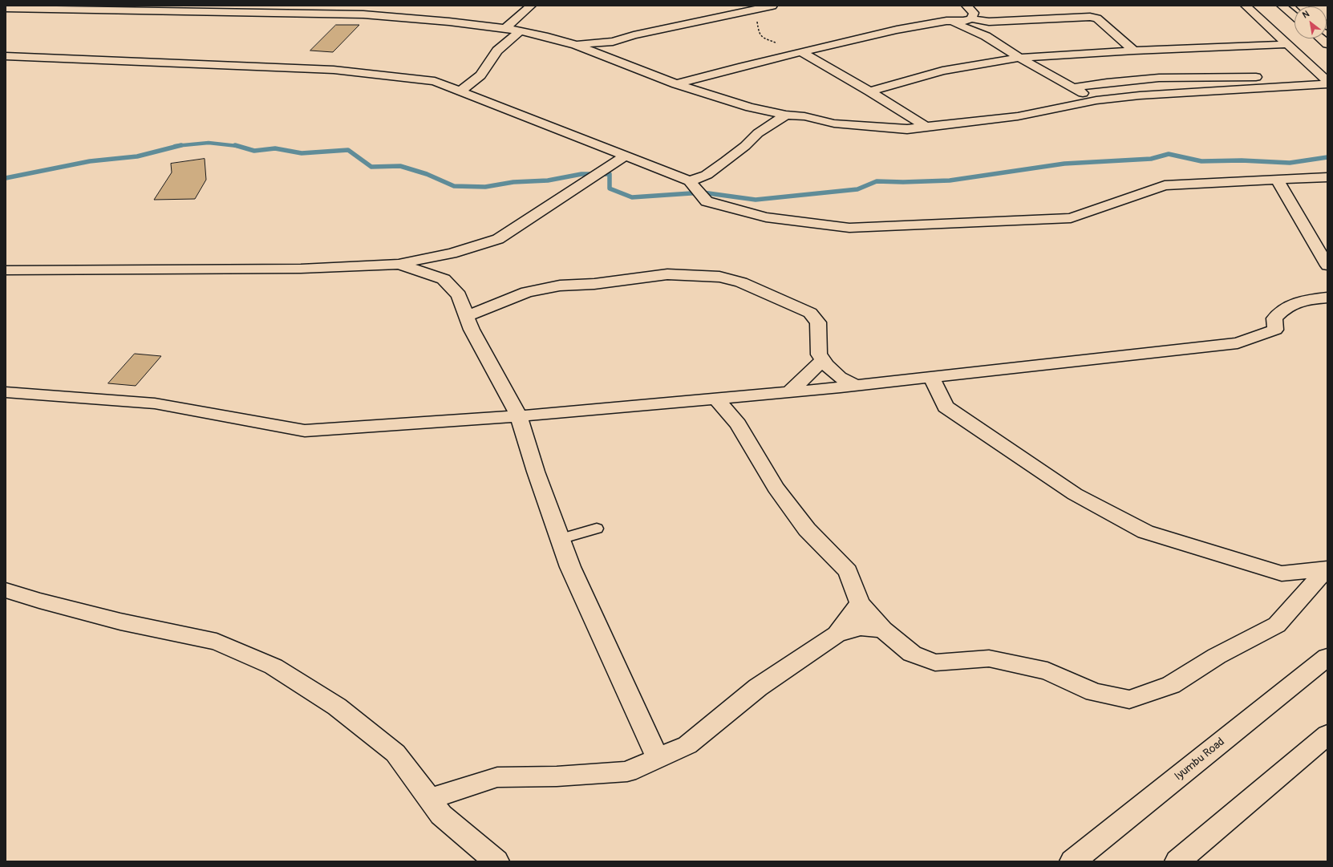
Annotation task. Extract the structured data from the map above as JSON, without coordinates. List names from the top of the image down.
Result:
{
  "streets": {
    "street": ["Iyumbu Road"]
  },
  "north": "top left"
}
